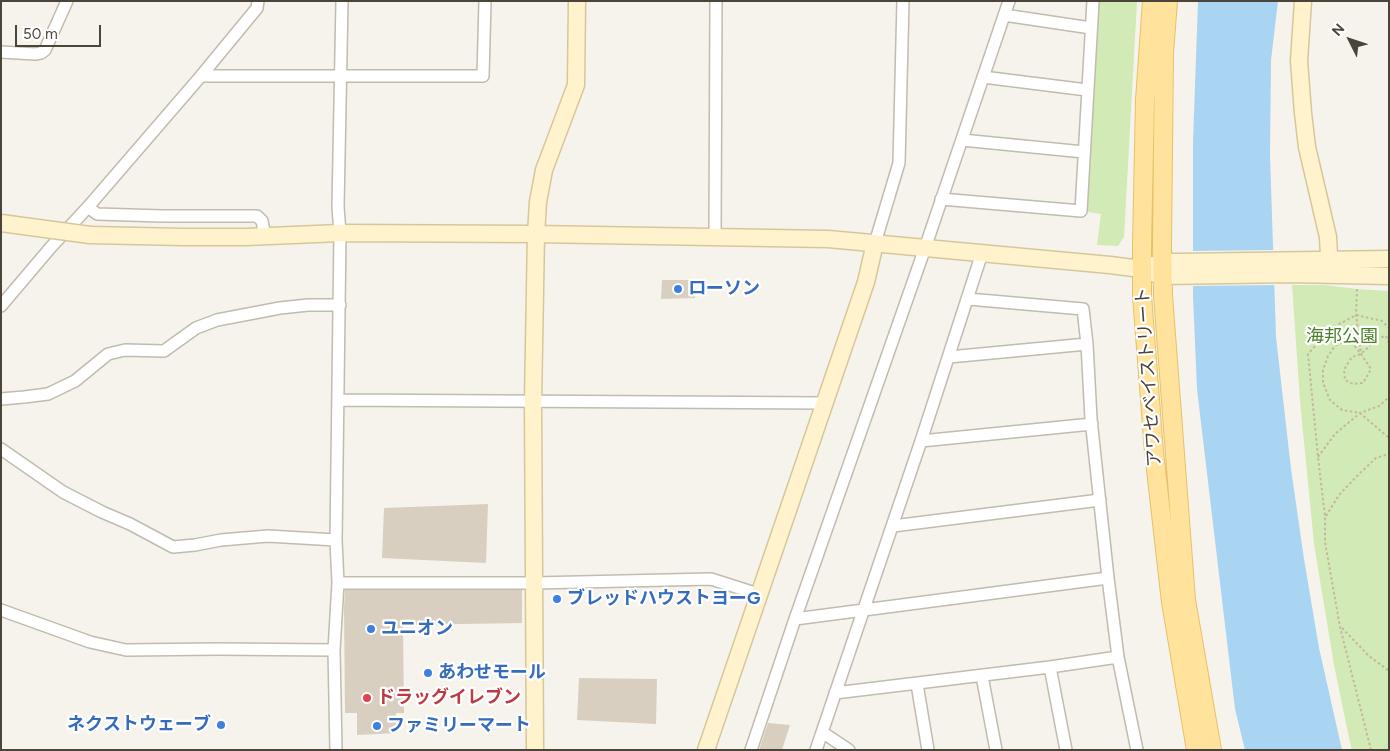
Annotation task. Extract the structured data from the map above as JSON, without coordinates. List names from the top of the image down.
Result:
{
  "streets": {
    "main road": ["アワセベイストリート"]
  },
  "parks": ["海邦公園"],
  "places": [
    "ローソン",
    "ブレッドハウストヨーG",
    "ユニオン",
    "あわせモール",
    "ドラッグイレブン",
    "ネクストウェーブ",
    "ファミリーマート"
  ],
  "scale_bar": "50 m",
  "north": "top left"
}
